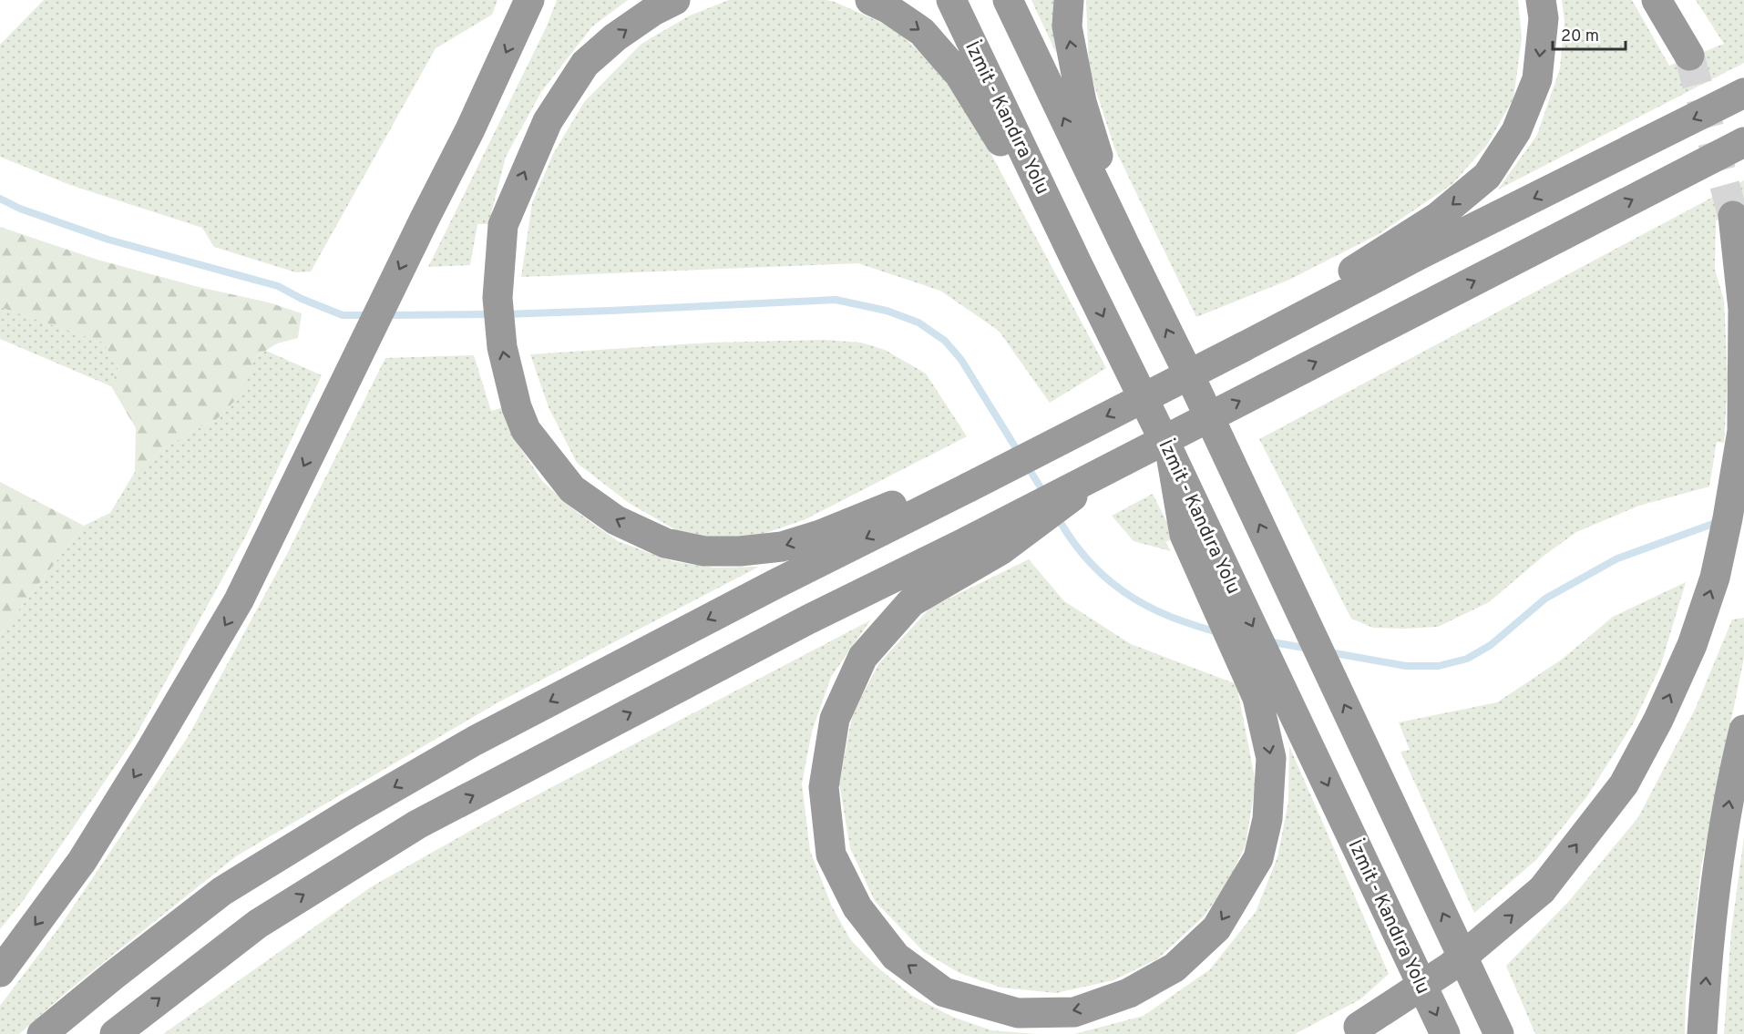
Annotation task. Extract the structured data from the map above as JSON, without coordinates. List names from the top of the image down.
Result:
{
  "streets": {
    "highway": ["İzmit - Kandıra Yolu"]
  },
  "scale_bar": "20 m"
}
